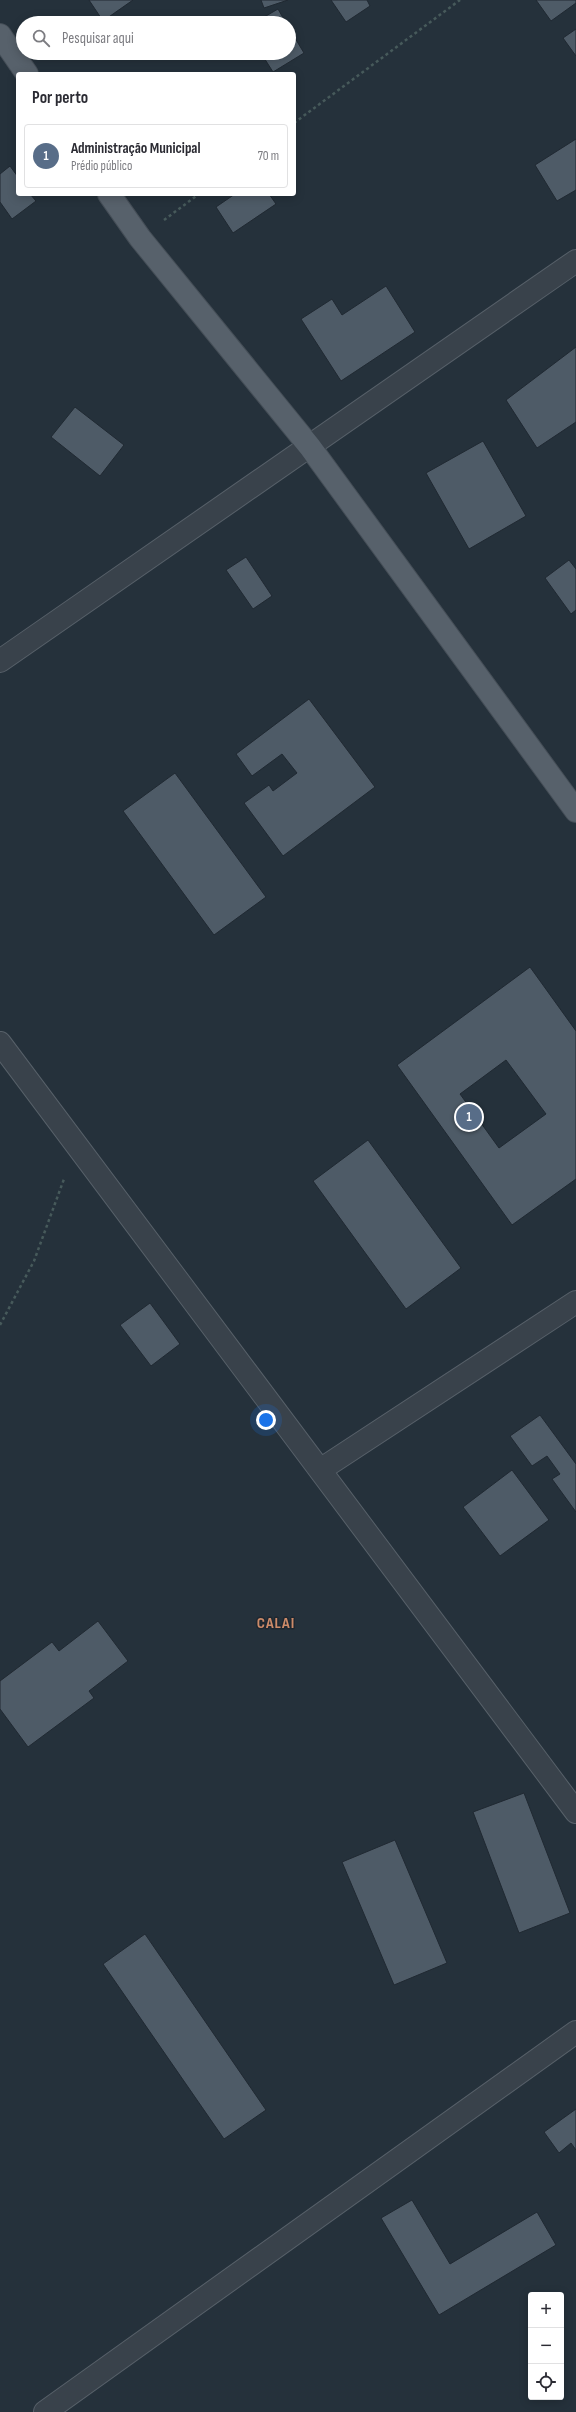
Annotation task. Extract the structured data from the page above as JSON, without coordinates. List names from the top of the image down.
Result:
{
  "districts": ["CALAI"],
  "page": {
    "search": "Pesquisar aqui",
    "heading": "Por perto",
    "list": [
      {
        "mark": "1",
        "name": "Administração Municipal",
        "note": "Prédio público",
        "value": "70 m"
      }
    ],
    "pins": "1",
    "map_buttons": ["+", "−"]
  }
}
